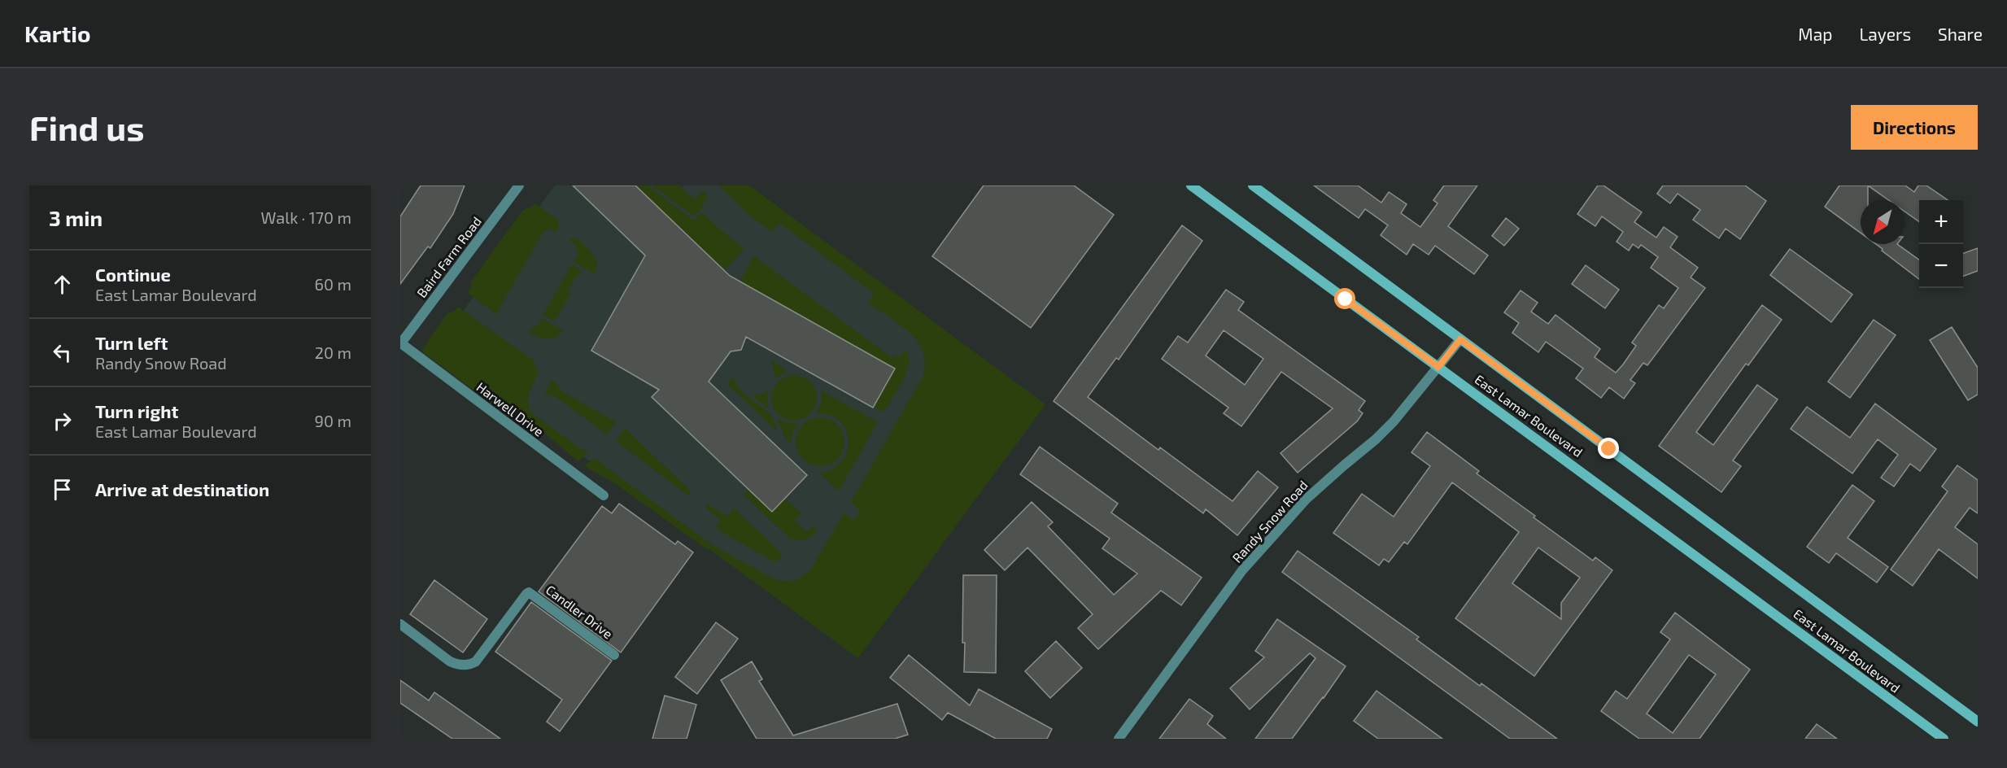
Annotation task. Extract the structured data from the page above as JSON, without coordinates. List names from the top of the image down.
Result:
{
  "streets": {
    "main road": ["East Lamar Boulevard"],
    "street": [
      "Baird Farm Road",
      "Harwell Drive",
      "Randy Snow Road",
      "Candler Drive"
    ]
  },
  "crossings": [
    ["Baird Farm Road", "Harwell Drive"],
    ["East Lamar Boulevard", "Randy Snow Road"]
  ],
  "north": "bottom left",
  "page": {
    "header": "Kartio",
    "nav": ["Map", "Layers", "Share"],
    "buttons": "Directions",
    "title": "Find us",
    "heading": ["3 min", "Walk · 170 m"],
    "map_buttons": ["+", "−"],
    "list": [
      ["Continue", "East Lamar Boulevard", "60 m"],
      ["Turn left", "Randy Snow Road", "20 m"],
      ["Turn right", "East Lamar Boulevard", "90 m"],
      "Arrive at destination"
    ]
  }
}
